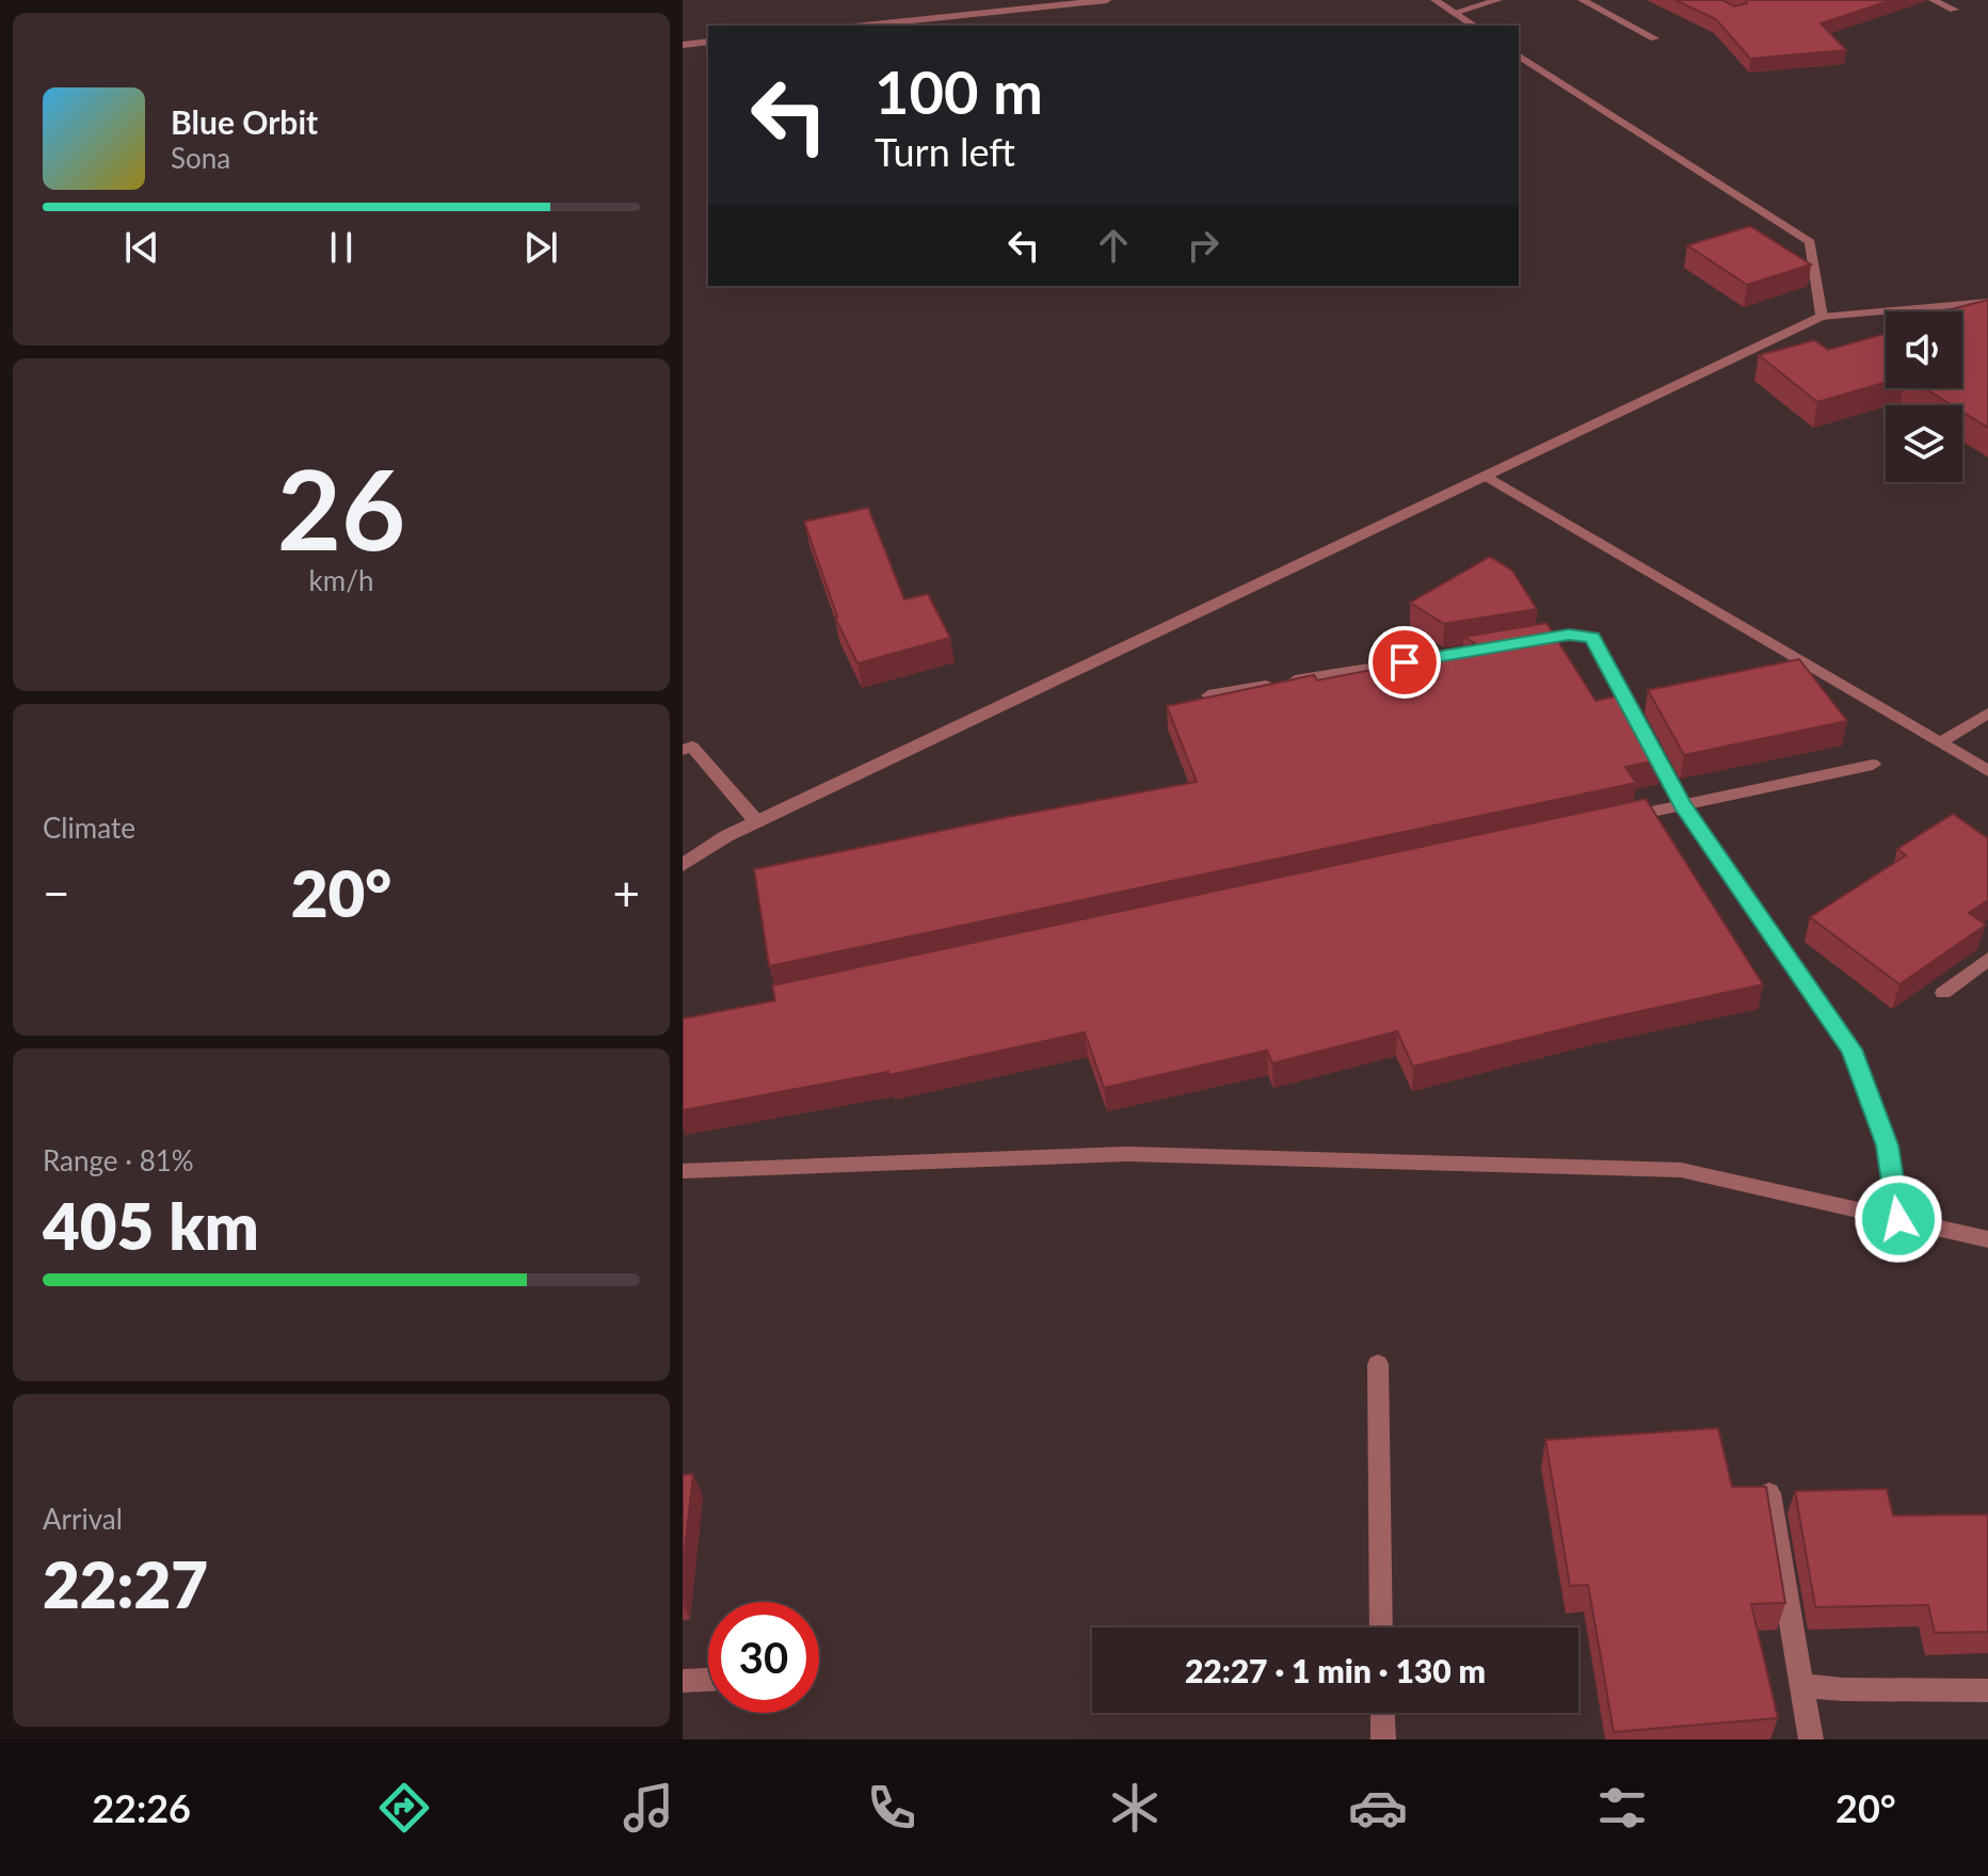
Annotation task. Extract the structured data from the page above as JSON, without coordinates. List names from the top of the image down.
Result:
{
  "page": {
    "turn": ["100 m", "Turn left"],
    "song": ["Blue Orbit", "Sona"],
    "tile": [
      ["26", "km/h"],
      "Climate",
      ["Range · 81%", "405 km"],
      ["Arrival", "22:27"]
    ],
    "heat": ["−", "20°", "+"],
    "limit": "30",
    "trip": "22:27 · 1 min · 130 m",
    "tabs": ["22:26", "20°"]
  }
}
